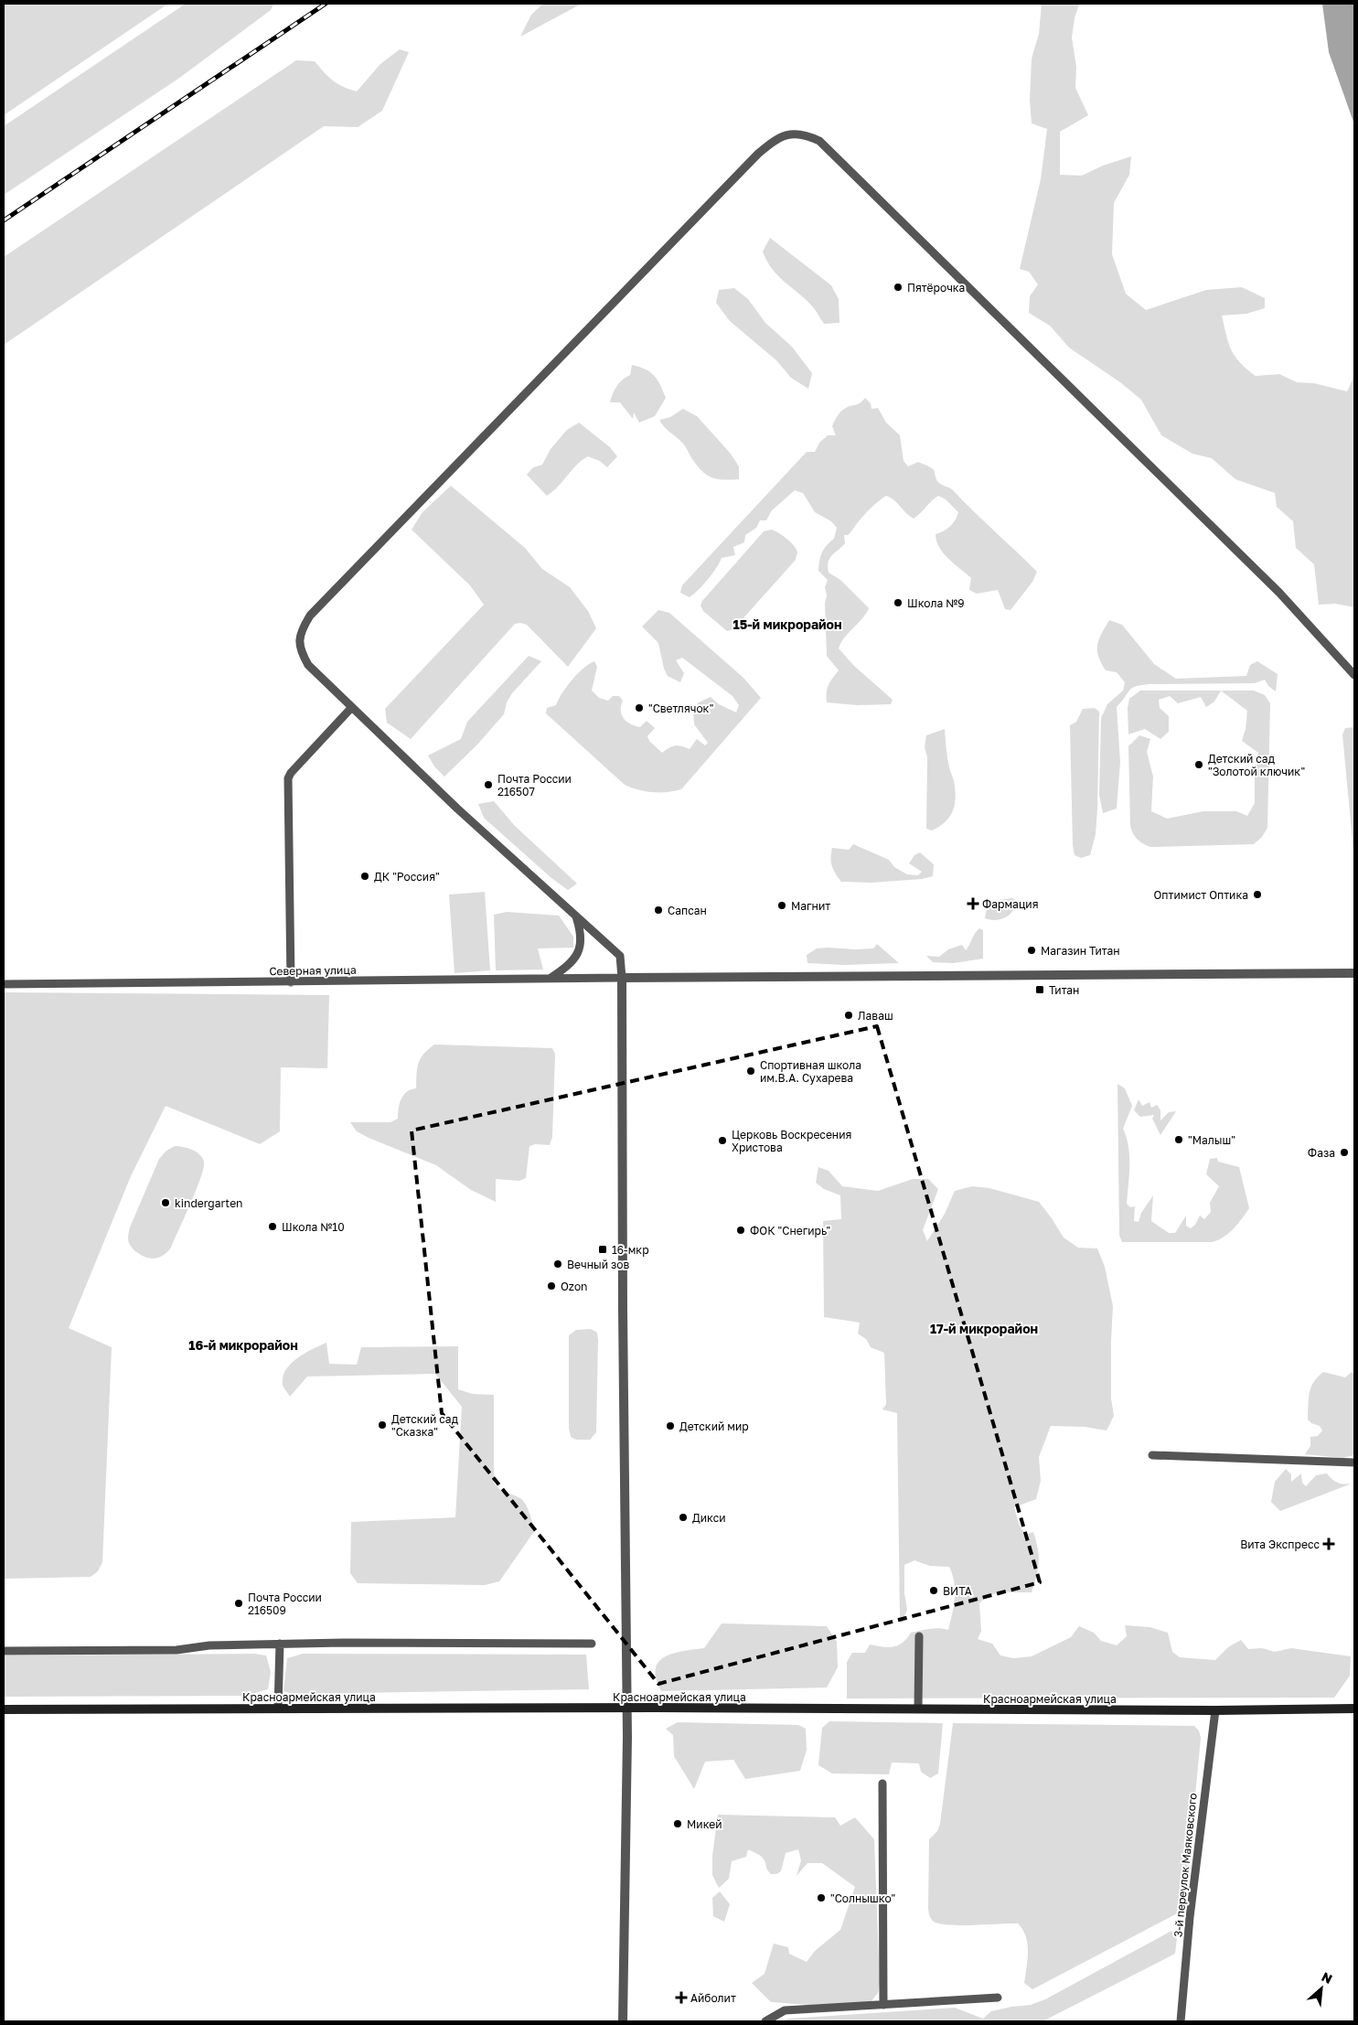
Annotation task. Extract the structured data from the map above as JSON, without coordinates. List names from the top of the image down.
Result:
{
  "streets": {
    "main road": ["Красноармейская улица"],
    "street": ["Северная улица", "3-й переулок Маяковского"]
  },
  "crossings": [
    ["Красноармейская улица", "3-й переулок Маяковского"]
  ],
  "districts": ["15-й микрорайон", "17-й микрорайон", "16-й микрорайон"],
  "places": {
    "other": [
      "Пятёрочка",
      "Школа №9",
      "\"Светлячок\"",
      "Детский сад \"Золотой ключик\"",
      "Почта России 216507",
      "ДК \"Россия\"",
      "Оптимист Оптика",
      "Магнит",
      "Сапсан",
      "Магазин Титан",
      "Лаваш",
      "Спортивная школа им.В.А. Сухарева",
      "\"Малыш\"",
      "Церковь Воскресения Христова",
      "Фаза",
      "kindergarten",
      "Школа №10",
      "ФОК \"Снегирь\"",
      "Вечный зов",
      "Ozon",
      "Детский сад \"Сказка\"",
      "Детский мир",
      "Дикси",
      "ВИТА",
      "Почта России 216509",
      "Микей",
      "\"Солнышко\""
    ],
    "health": ["Фармация", "Вита Экспресс", "Айболит"],
    "transit": ["Титан", "16-мкр"]
  },
  "north": "top right"
}
